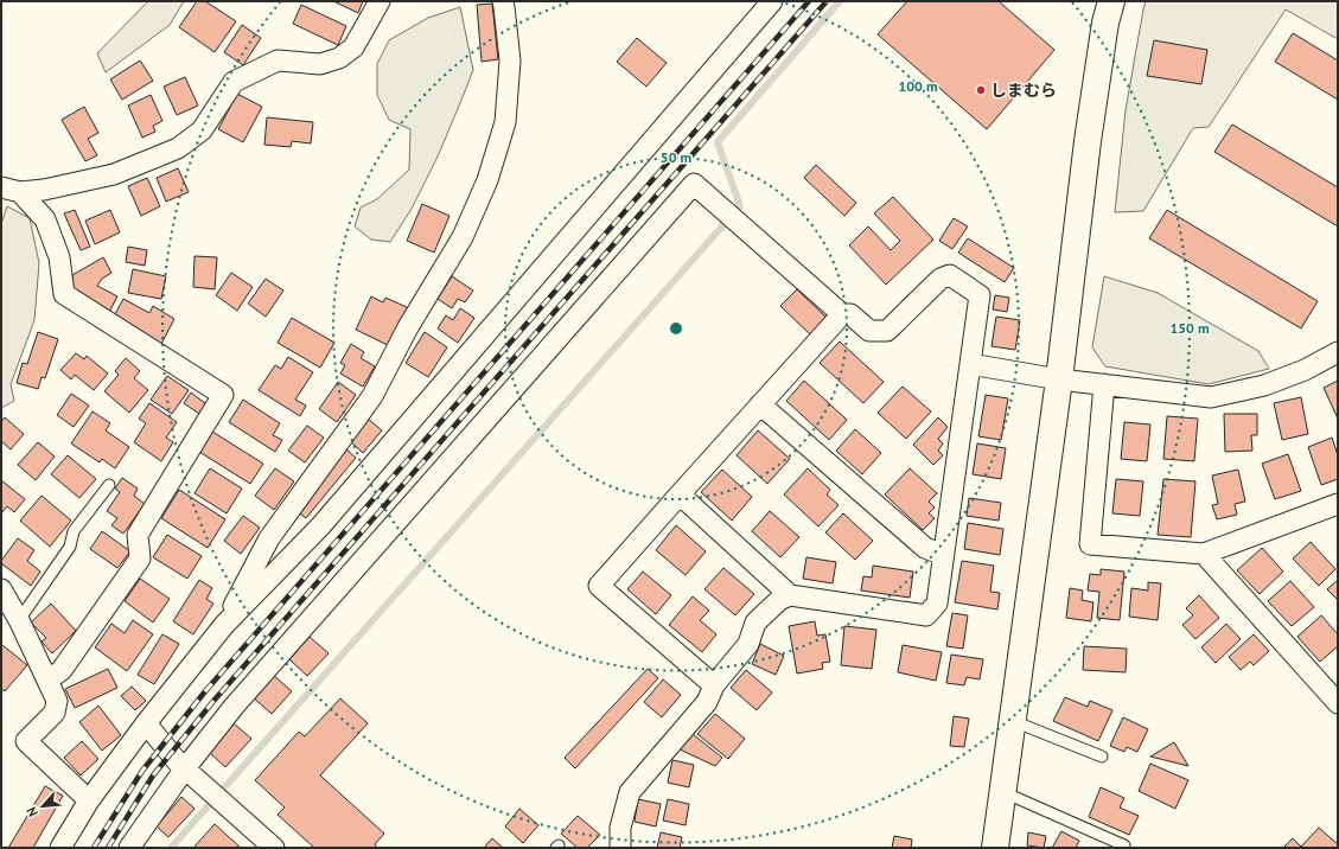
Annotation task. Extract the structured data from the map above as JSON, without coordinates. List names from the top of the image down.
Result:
{
  "places": ["しまむら"],
  "north": "bottom left",
  "rings": ["100 m", "50 m", "150 m"]
}
